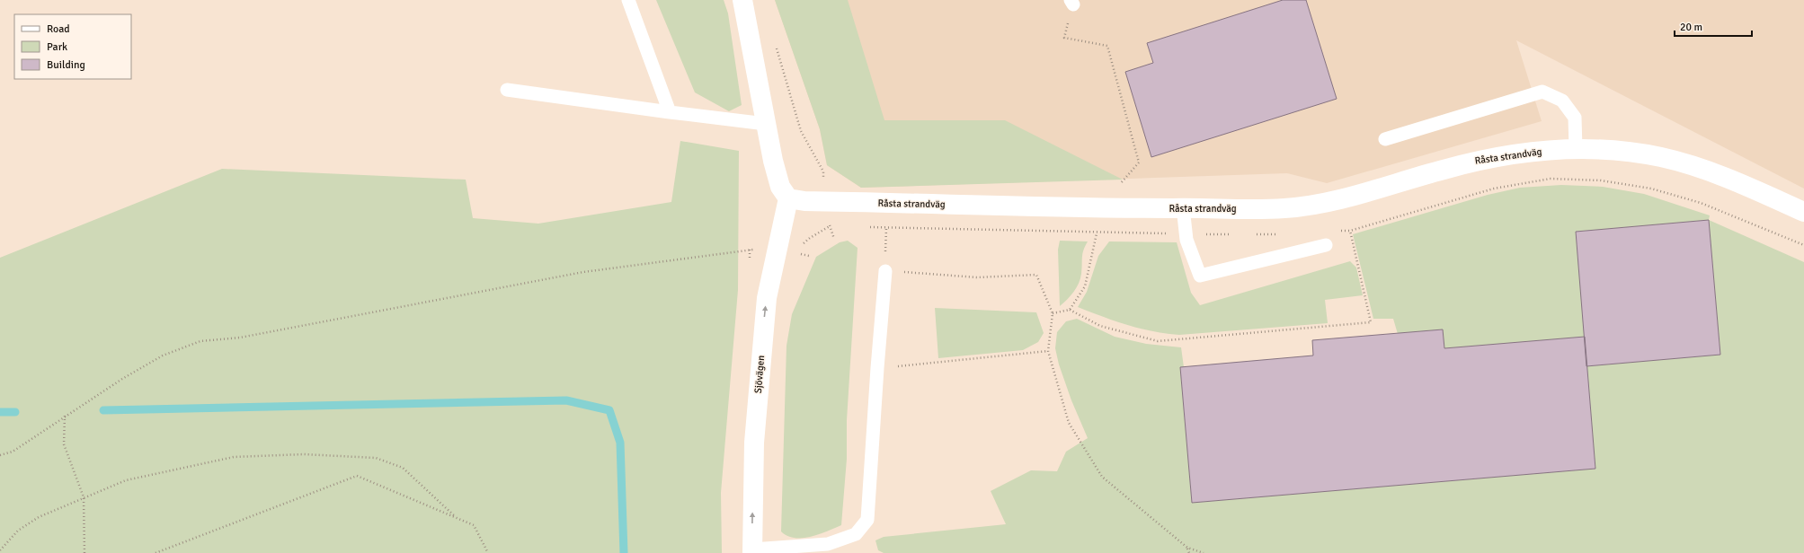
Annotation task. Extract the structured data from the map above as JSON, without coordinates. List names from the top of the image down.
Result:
{
  "streets": {
    "street": ["Råsta strandväg", "Sjövägen"]
  },
  "crossings": [
    ["Råsta strandväg", "Sjövägen"]
  ],
  "one_way": ["Sjövägen"],
  "legend": ["Road", "Park", "Building"],
  "scale_bar": "20 m"
}
